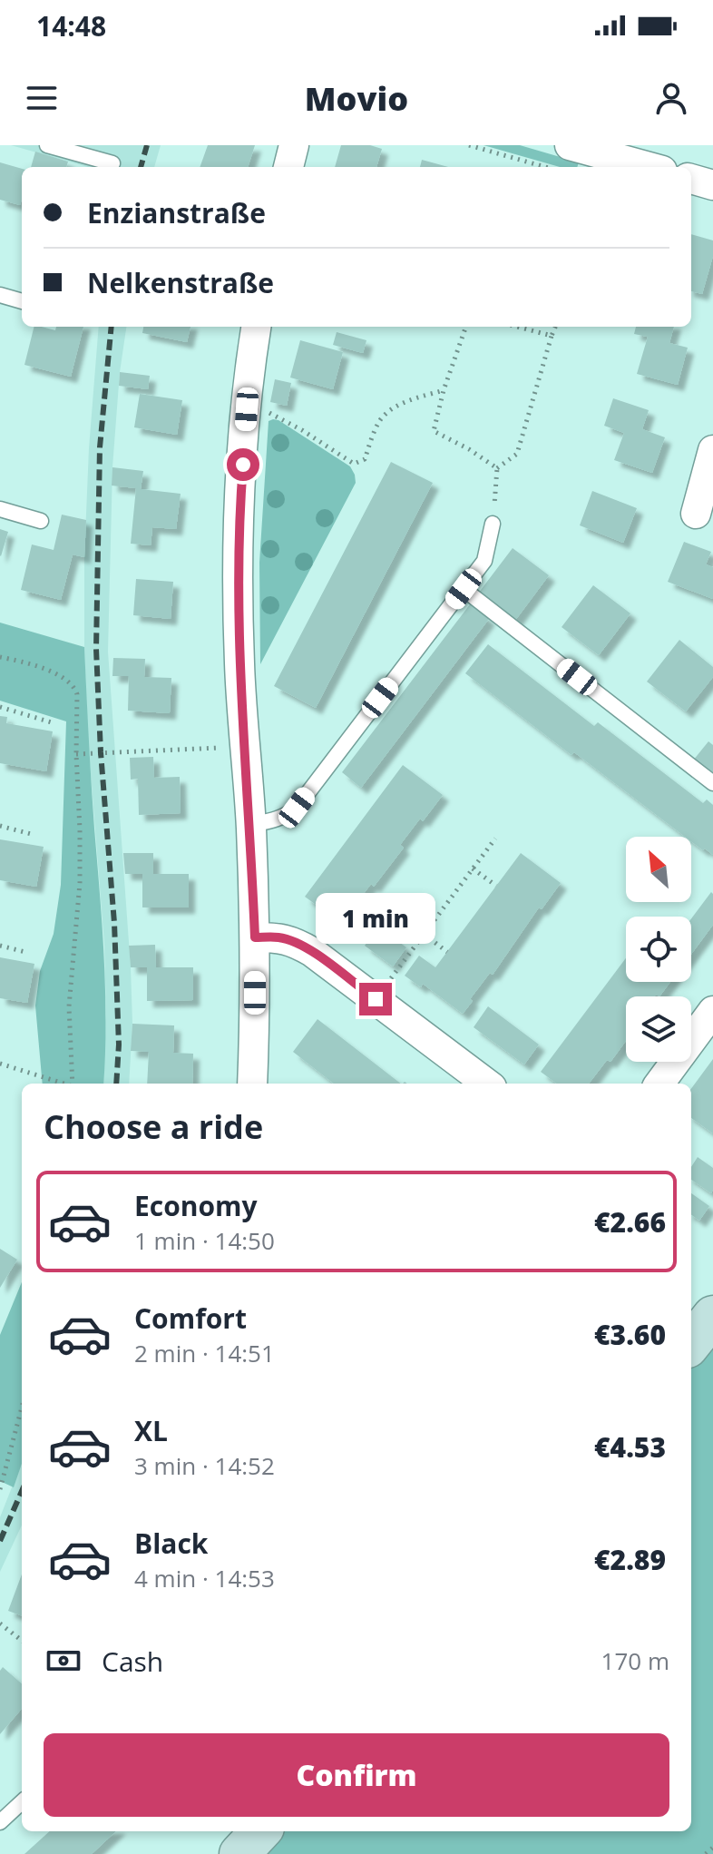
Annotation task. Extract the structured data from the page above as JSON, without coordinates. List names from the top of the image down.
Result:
{
  "north": "top left",
  "page": {
    "status": "14:48",
    "header": "Movio",
    "banner": ["Enzianstraße", "Nelkenstraße"],
    "bubble": "1 min",
    "heading": "Choose a ride",
    "list": [
      {
        "name": "Economy",
        "note": "1 min · 14:50",
        "value": "€2.66"
      },
      {
        "name": "Comfort",
        "note": "2 min · 14:51",
        "value": "€3.60"
      },
      {
        "name": "XL",
        "note": "3 min · 14:52",
        "value": "€4.53"
      },
      {
        "name": "Black",
        "note": "4 min · 14:53",
        "value": "€2.89"
      }
    ],
    "pay": ["Cash", "170 m"],
    "buttons": "Confirm"
  }
}
